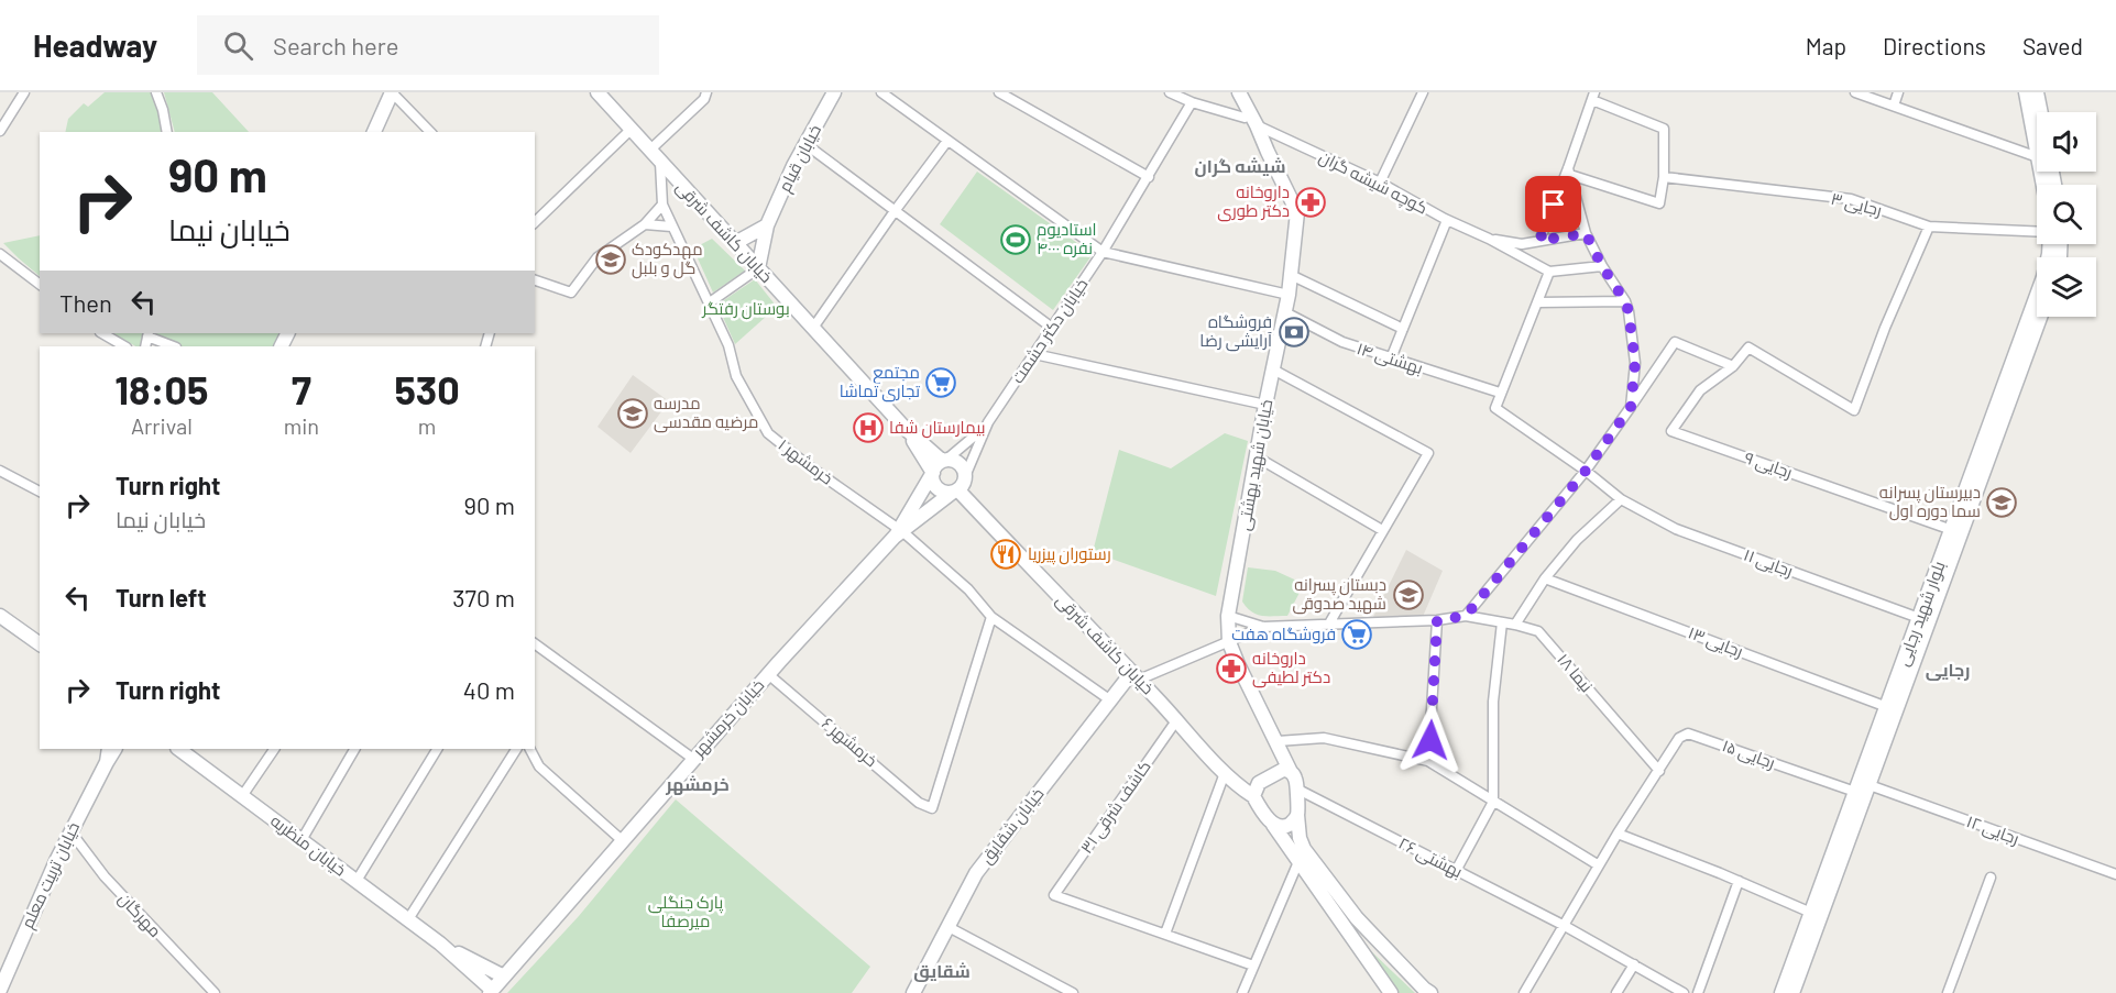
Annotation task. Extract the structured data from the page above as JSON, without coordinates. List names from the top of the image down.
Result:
{
  "streets": {
    "main road": [
      "خیابان قیام",
      "خیابان کاشف شرقی",
      "خیابان شهید بهشتی",
      "بلوار شهید رجایی",
      "خیابان خرمشهر",
      "خیابان شقایق",
      "خیابان منظریه",
      "خیابان تربیت معلم"
    ],
    "street": [
      "کوچه شیشه گران",
      "رجایی ۳",
      "خیابان دکتر حشمت",
      "بهشتی ۱۴",
      "خرمشهر ۱",
      "رجایی ۹",
      "رجایی ۱۱",
      "رجایی ۱۳",
      "نیما ۱۸",
      "خرمشهر ۶",
      "رجایی ۱۵",
      "کاشف شرقی ۳۱",
      "رجایی ۱۲",
      "بهشتی ۲۶",
      "مهرگان"
    ]
  },
  "crossings": [
    ["خیابان قیام", "خیابان کاشف شرقی"],
    ["کوچه شیشه گران", "خیابان شهید بهشتی"],
    ["خیابان کاشف شرقی", "خرمشهر ۱"],
    ["خیابان کاشف شرقی", "خیابان شهید بهشتی"],
    ["خیابان کاشف شرقی", "کاشف شرقی ۳۱"],
    ["خیابان کاشف شرقی", "خیابان شقایق"],
    ["خیابان کاشف شرقی", "بهشتی ۲۶"],
    ["بهشتی ۱۴", "خیابان شهید بهشتی"],
    ["بهشتی ۱۴", "رجایی ۱۱"],
    ["خرمشهر ۱", "خیابان خرمشهر"],
    ["خرمشهر ۱", "خرمشهر ۶"],
    ["خرمشهر ۱", "خیابان شقایق"],
    ["خیابان شهید بهشتی", "بهشتی ۲۶"],
    ["رجایی ۹", "بلوار شهید رجایی"],
    ["رجایی ۱۱", "بلوار شهید رجایی"],
    ["بلوار شهید رجایی", "رجایی ۱۳"],
    ["بلوار شهید رجایی", "رجایی ۱۵"],
    ["بلوار شهید رجایی", "رجایی ۱۲"],
    ["نیما ۱۸", "رجایی ۱۵"],
    ["خیابان خرمشهر", "خرمشهر ۶"],
    ["خیابان تربیت معلم", "مهرگان"]
  ],
  "districts": [
    "شیشه گران",
    "رجایی",
    "خرمشهر",
    "شقایق"
  ],
  "parks": ["بوستان رفتگر", "پارک جنگلی میرصفا"],
  "places": {
    "pharmacy": ["داروخانه دکتر طوری", "داروخانه دکتر لطیفی"],
    "sports": ["استادیوم ۴۰۰۰ نفره"],
    "school or university": [
      "مهدکودک گل و بلبل",
      "مدرسه مرضیه مقدسی",
      "دبیرستان پسرانه سما دوره اول",
      "دبستان پسرانه شهید صدوقی"
    ],
    "bank": ["فروشگاه آرایشی رضا"],
    "supermarket": ["مجتمع تجاری تماشا", "فروشگاه هفت"],
    "hospital": ["بیمارستان شفا"],
    "restaurant": ["رستوران پیزریا"]
  },
  "page": {
    "header": "Headway",
    "search": "Search here",
    "nav": ["Map", "Directions", "Saved"],
    "turn": ["90 m", "خیابان نیما"],
    "then": "Then",
    "eta": [
      "18:05",
      "Arrival",
      "7",
      "min",
      "530",
      "m"
    ],
    "list": [
      {
        "name": "Turn right",
        "note": "خیابان نیما",
        "value": "90 m"
      },
      {
        "name": "Turn left",
        "value": "370 m"
      },
      {
        "name": "Turn right",
        "value": "40 m"
      }
    ]
  }
}
